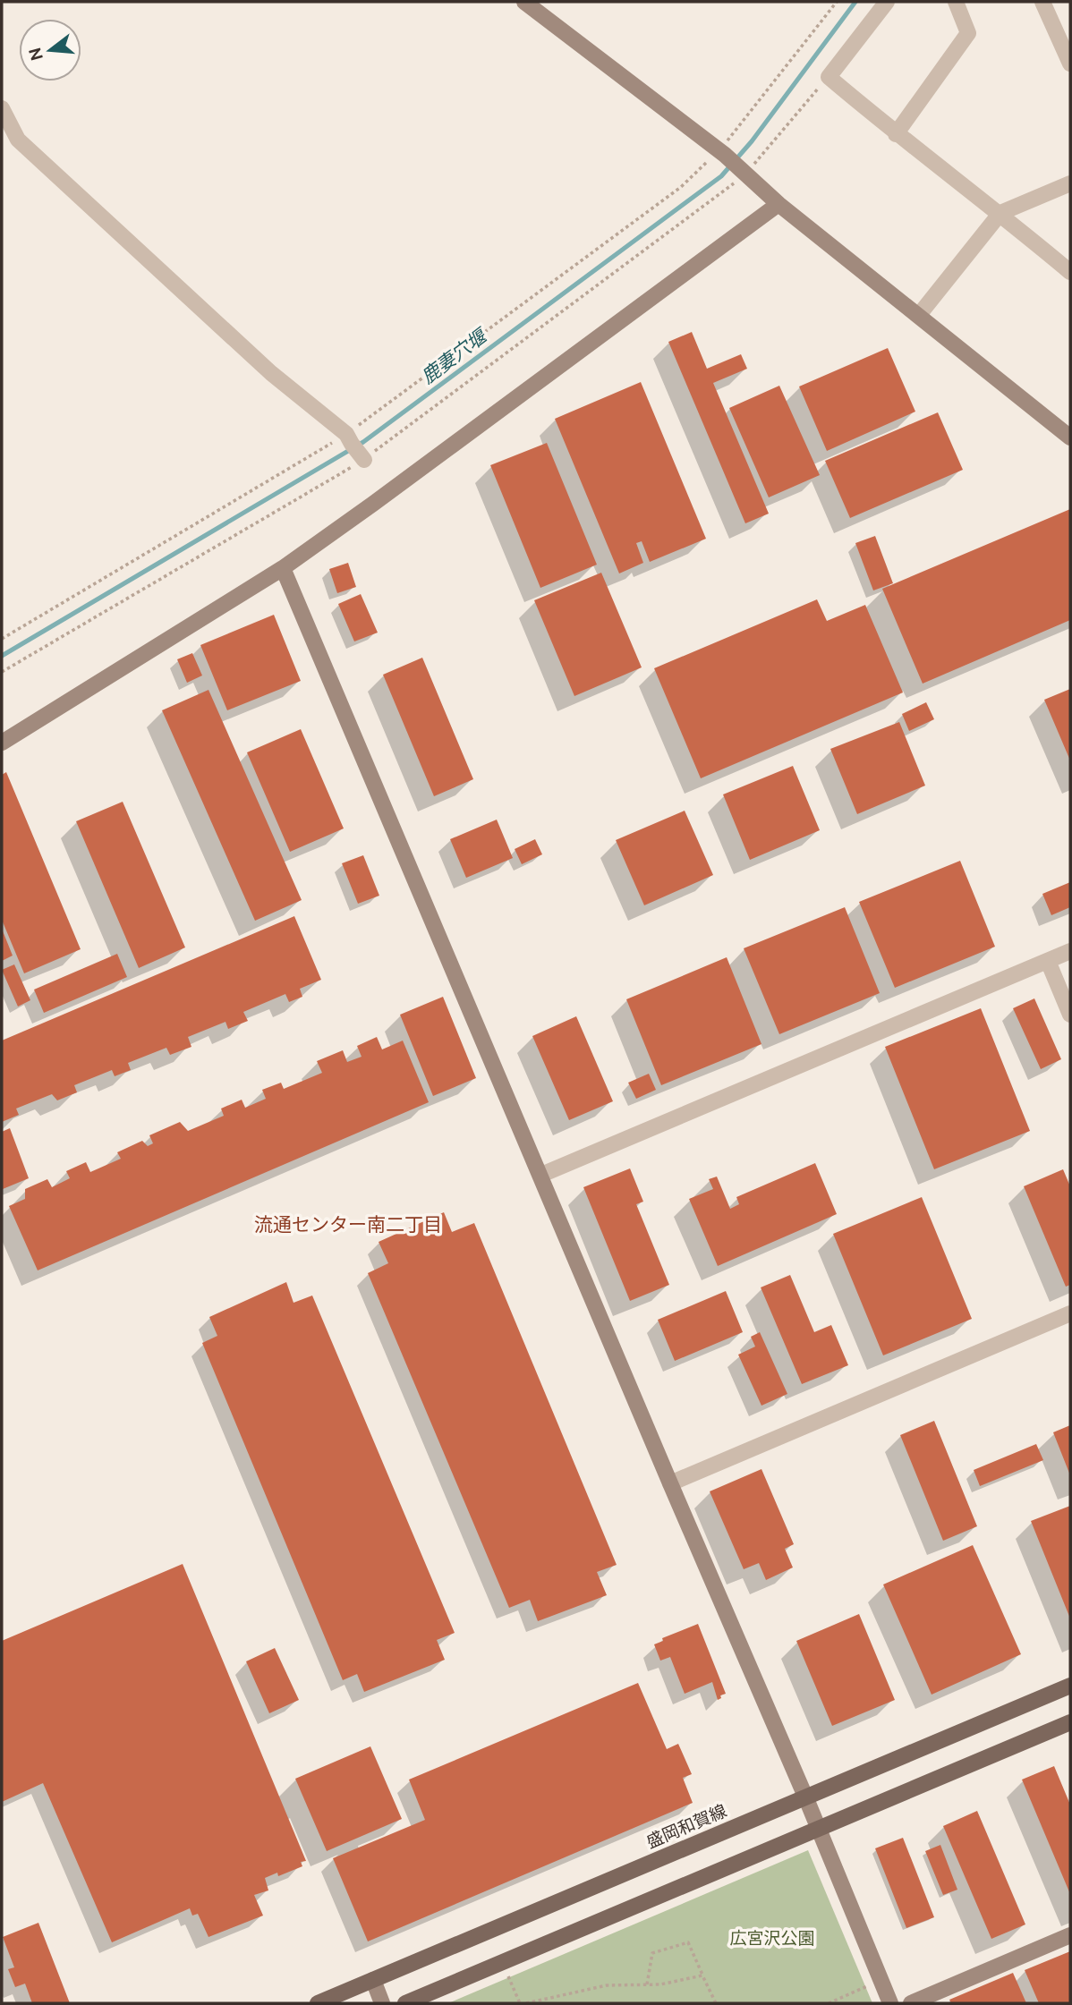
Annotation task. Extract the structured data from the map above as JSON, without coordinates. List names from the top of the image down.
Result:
{
  "streets": {
    "main road": ["盛岡和賀線"]
  },
  "districts": ["流通センター南二丁目"],
  "water": ["鹿妻穴堰"],
  "parks": ["広宮沢公園"],
  "north": "left"
}
